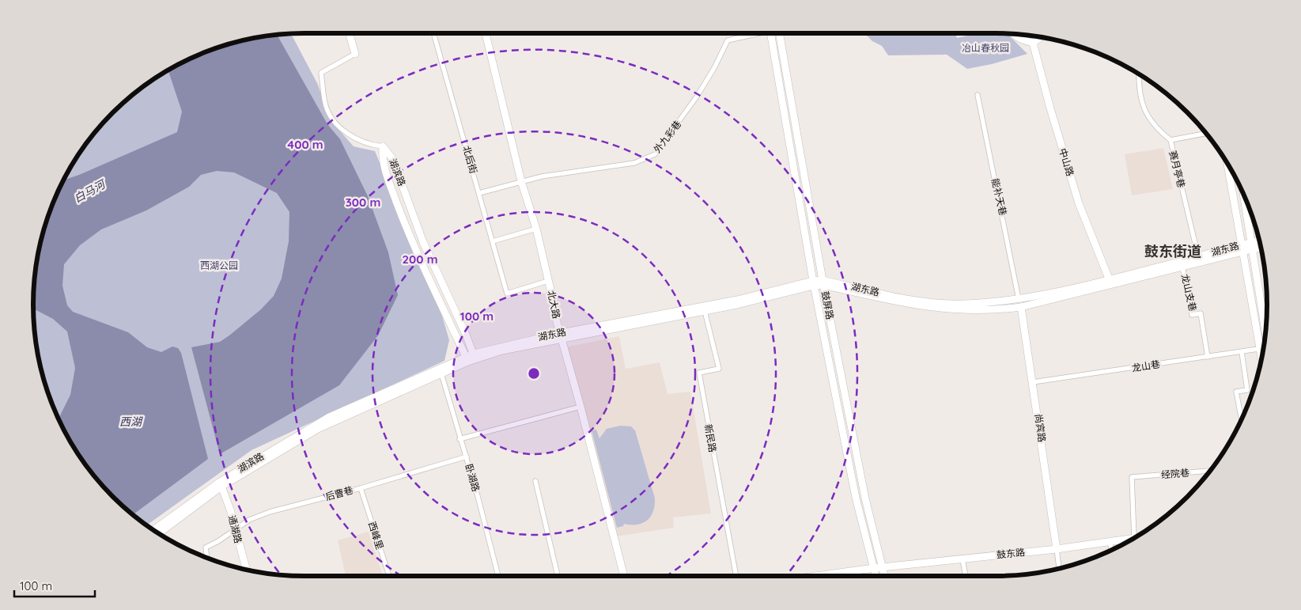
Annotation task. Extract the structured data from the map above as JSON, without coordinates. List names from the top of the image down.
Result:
{
  "streets": {
    "main road": [
      "中山路",
      "湖滨路",
      "湖东路",
      "北大路",
      "鼓屏路",
      "尚宾路",
      "通湖路",
      "鼓东路"
    ],
    "street": [
      "外九彩巷",
      "北后街",
      "赛月亭巷",
      "能补天巷",
      "龙山支巷",
      "龙山巷",
      "新民路",
      "经院巷",
      "卧湖路",
      "后曹巷",
      "西峰里"
    ]
  },
  "crossings": [
    ["外九彩巷", "北后街"],
    ["外九彩巷", "北大路"],
    ["北后街", "北大路"],
    ["中山路", "湖东路"],
    ["赛月亭巷", "湖东路"],
    ["湖滨路", "湖东路"],
    ["湖滨路", "卧湖路"],
    ["湖滨路", "通湖路"],
    ["能补天巷", "湖东路"],
    ["湖东路", "龙山支巷"],
    ["湖东路", "北大路"],
    ["湖东路", "鼓屏路"],
    ["湖东路", "尚宾路"],
    ["湖东路", "新民路"],
    ["龙山支巷", "龙山巷"],
    ["鼓屏路", "鼓东路"],
    ["龙山巷", "尚宾路"],
    ["尚宾路", "鼓东路"],
    ["经院巷", "鼓东路"],
    ["卧湖路", "后曹巷"],
    ["后曹巷", "通湖路"],
    ["后曹巷", "西峰里"]
  ],
  "districts": ["鼓东街道"],
  "water": ["白马河", "西湖"],
  "parks": ["冶山春秋园", "西湖公园"],
  "scale_bar": "100 m",
  "rings": [
    "400 m",
    "300 m",
    "200 m",
    "100 m"
  ]
}
